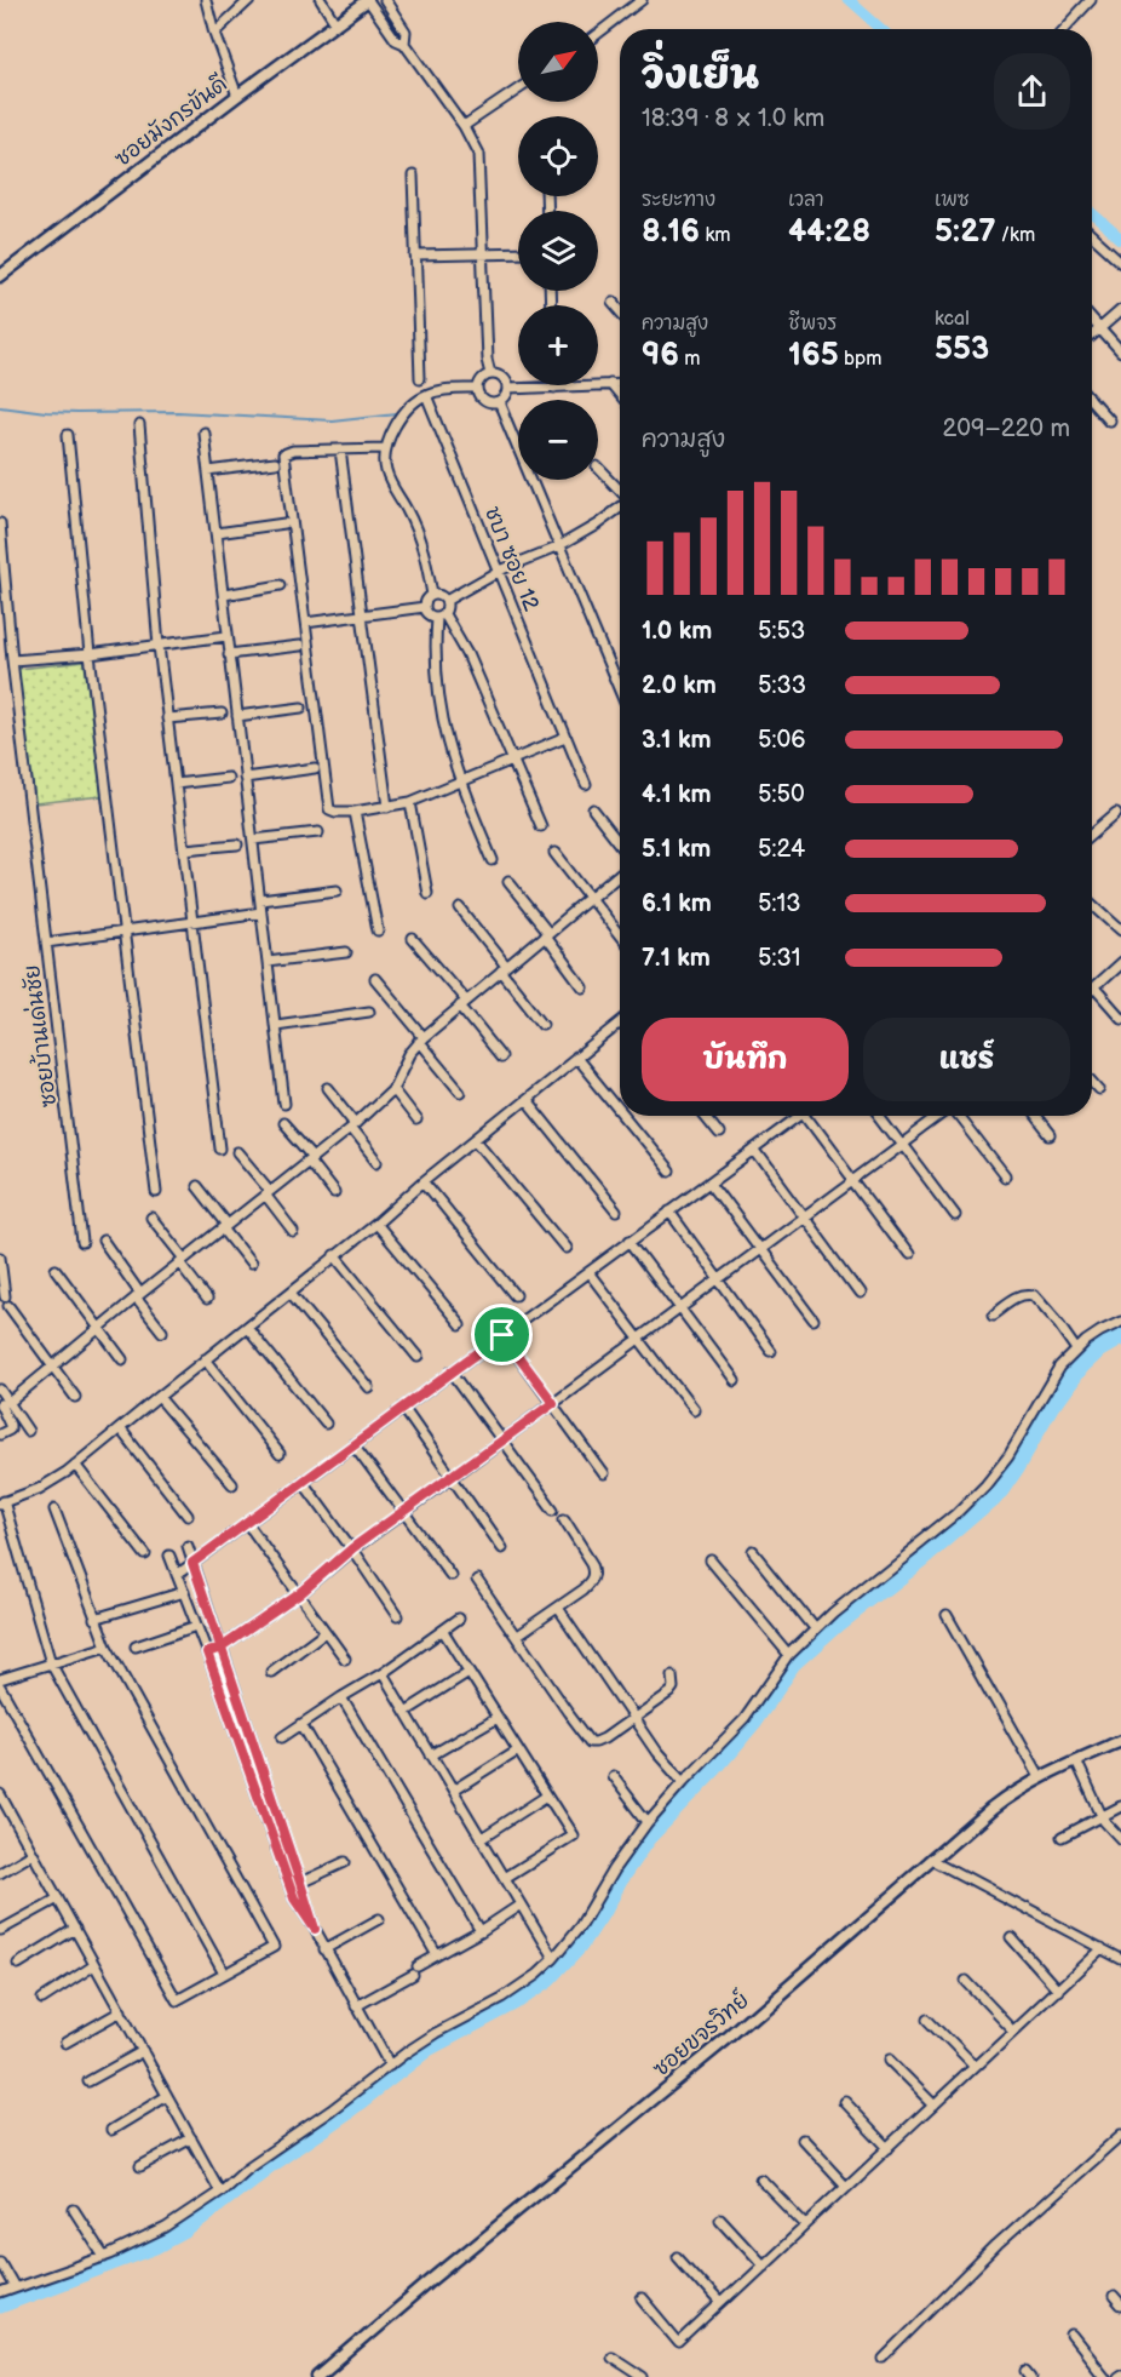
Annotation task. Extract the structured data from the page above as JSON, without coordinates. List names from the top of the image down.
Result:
{
  "streets": {
    "street": [
      "ซอยมังกรขันดี",
      "ชบา ซอย 12",
      "ซอยบ้านเด่นชัย",
      "ซอยขจรวิทย์"
    ]
  },
  "north": "top right",
  "page": {
    "map_buttons": ["+", "−"],
    "heading": ["วิ่งเย็น", "18:39 · 8 × 1.0 km"],
    "stats": [
      ["ระยะทาง", "8.16 km"],
      ["เวลา", "44:28"],
      ["เพซ", "5:27 /km"],
      ["ความสูง", "96 m"],
      ["ชีพจร", "165 bpm"],
      ["kcal", "553"]
    ],
    "chart": ["ความสูง", "209–220 m"],
    "list": [
      {
        "name": "1.0 km",
        "note": "5:53"
      },
      {
        "name": "2.0 km",
        "note": "5:33"
      },
      {
        "name": "3.1 km",
        "note": "5:06"
      },
      {
        "name": "4.1 km",
        "note": "5:50"
      },
      {
        "name": "5.1 km",
        "note": "5:24"
      },
      {
        "name": "6.1 km",
        "note": "5:13"
      },
      {
        "name": "7.1 km",
        "note": "5:31"
      }
    ],
    "buttons": ["บันทึก", "แชร์"]
  }
}
